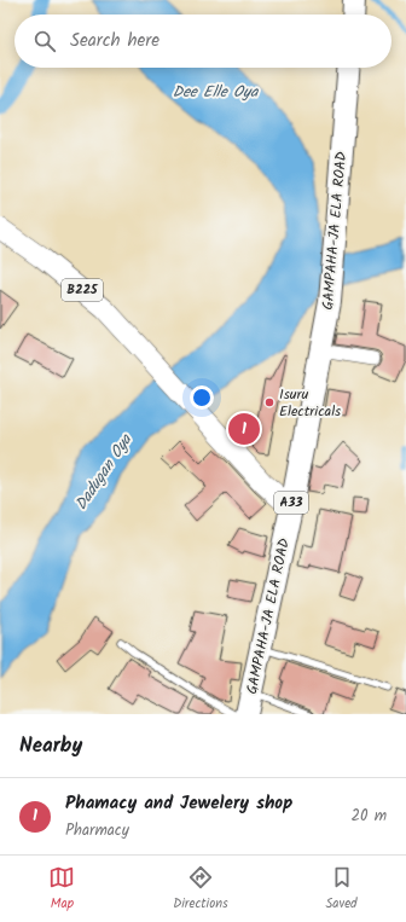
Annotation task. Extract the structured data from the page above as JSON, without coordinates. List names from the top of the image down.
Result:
{
  "streets": {
    "highway": ["GAMPAHA-JA ELA ROAD", "A33"],
    "main road": ["B225"]
  },
  "crossings": [
    ["GAMPAHA-JA ELA ROAD", "B225"]
  ],
  "water": ["Dee Elle Oya", "Dadugan Oya"],
  "places": ["Isuru Electricals"],
  "page": {
    "search": "Search here",
    "pins": "1",
    "heading": "Nearby",
    "list": [
      {
        "mark": "1",
        "name": "Phamacy and Jewelery shop",
        "note": "Pharmacy",
        "value": "20 m"
      }
    ],
    "nav": ["Map", "Directions", "Saved"]
  }
}
